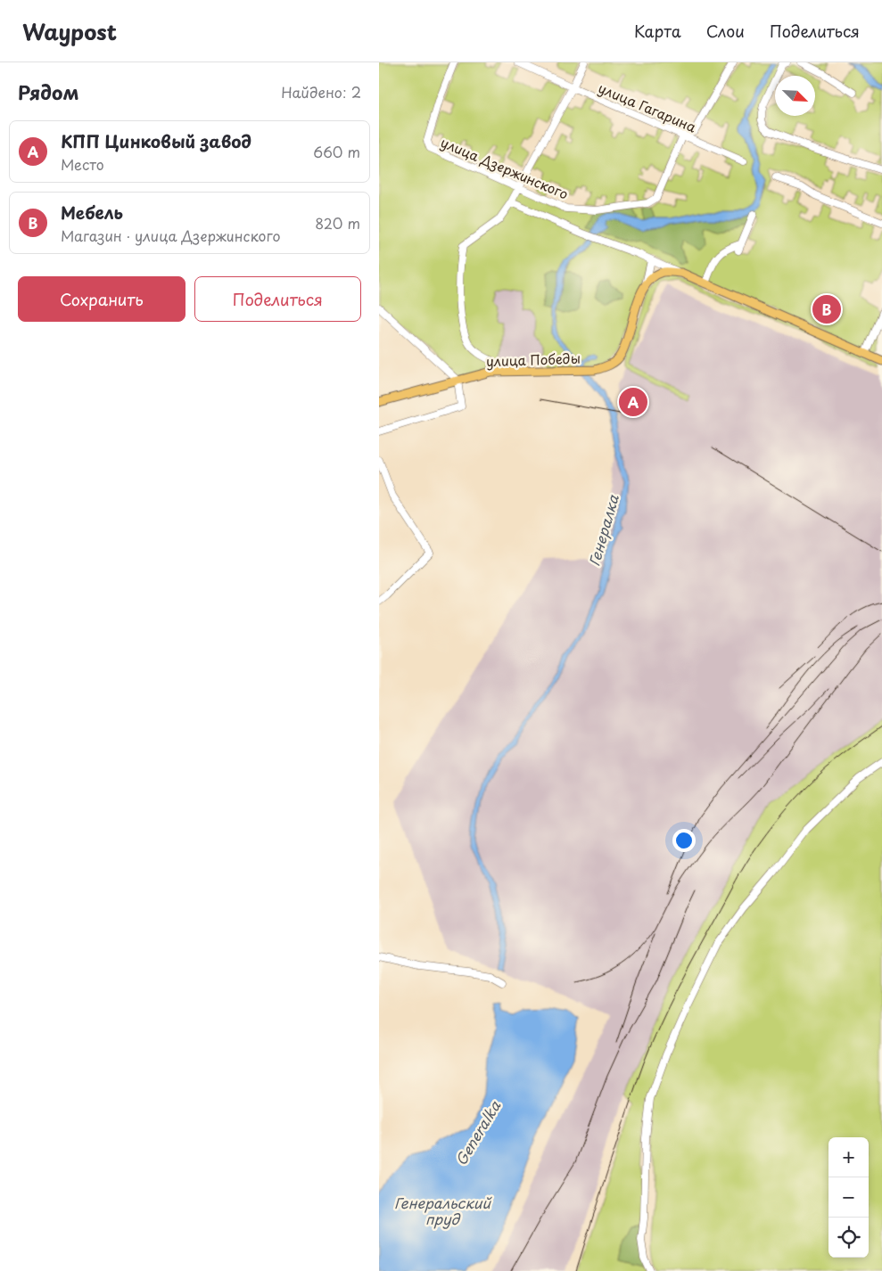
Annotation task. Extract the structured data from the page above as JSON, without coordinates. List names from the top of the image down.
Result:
{
  "streets": {
    "main road": ["улица Победы"],
    "street": ["улица Гагарина", "улица Дзержинского"]
  },
  "crossings": [
    ["улица Гагарина", "улица Дзержинского"]
  ],
  "water": ["Генералка", "Generalka", "Генеральский пруд"],
  "north": "bottom right",
  "page": {
    "header": "Waypost",
    "nav": ["Карта", "Слои", "Поделиться"],
    "heading": ["Рядом", "Найдено: 2"],
    "list": [
      {
        "mark": "A",
        "name": "КПП Цинковый завод",
        "note": "Место",
        "value": "660 m"
      },
      {
        "mark": "B",
        "name": "Мебель",
        "note": "Магазин · улица Дзержинского",
        "value": "820 m"
      }
    ],
    "buttons": ["Сохранить", "Поделиться"],
    "pins": ["B", "A"],
    "map_buttons": ["+", "−"]
  }
}
